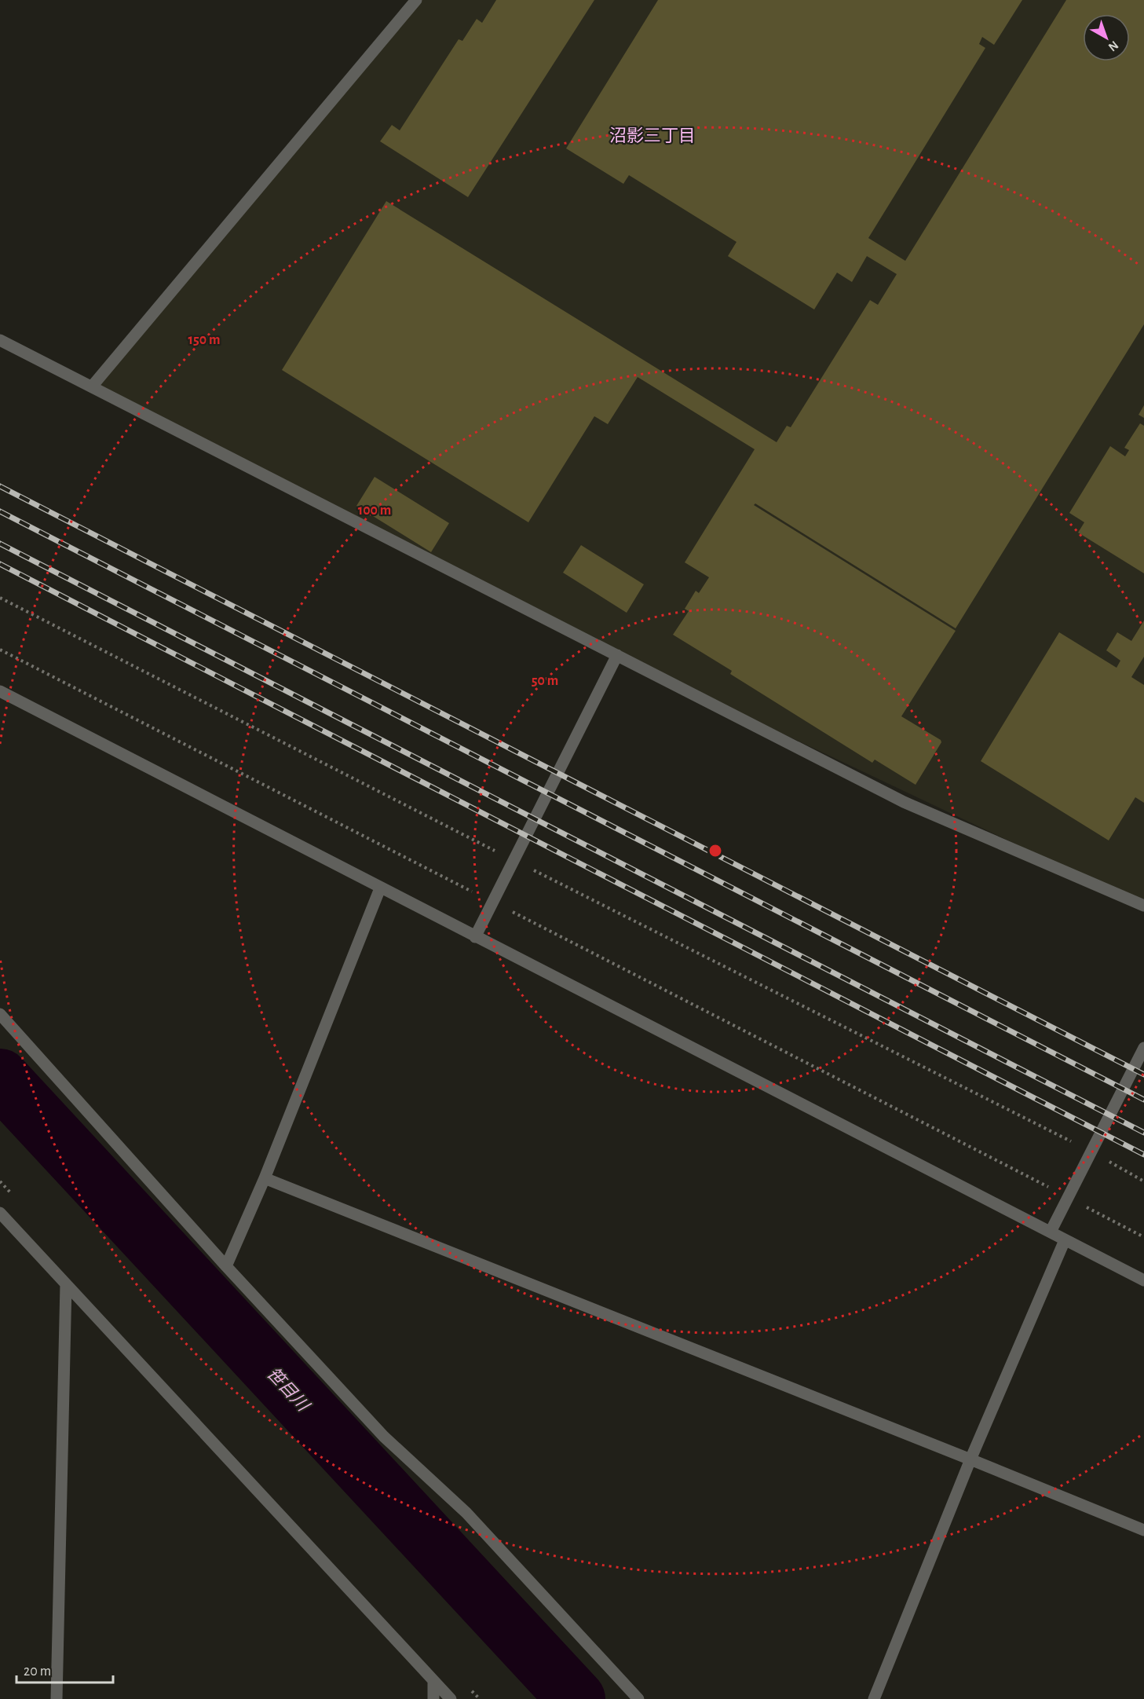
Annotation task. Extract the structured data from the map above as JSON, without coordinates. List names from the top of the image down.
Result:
{
  "districts": ["沼影三丁目"],
  "water": ["笹目川"],
  "scale_bar": "20 m",
  "north": "bottom right",
  "rings": ["150 m", "100 m", "50 m"]
}
